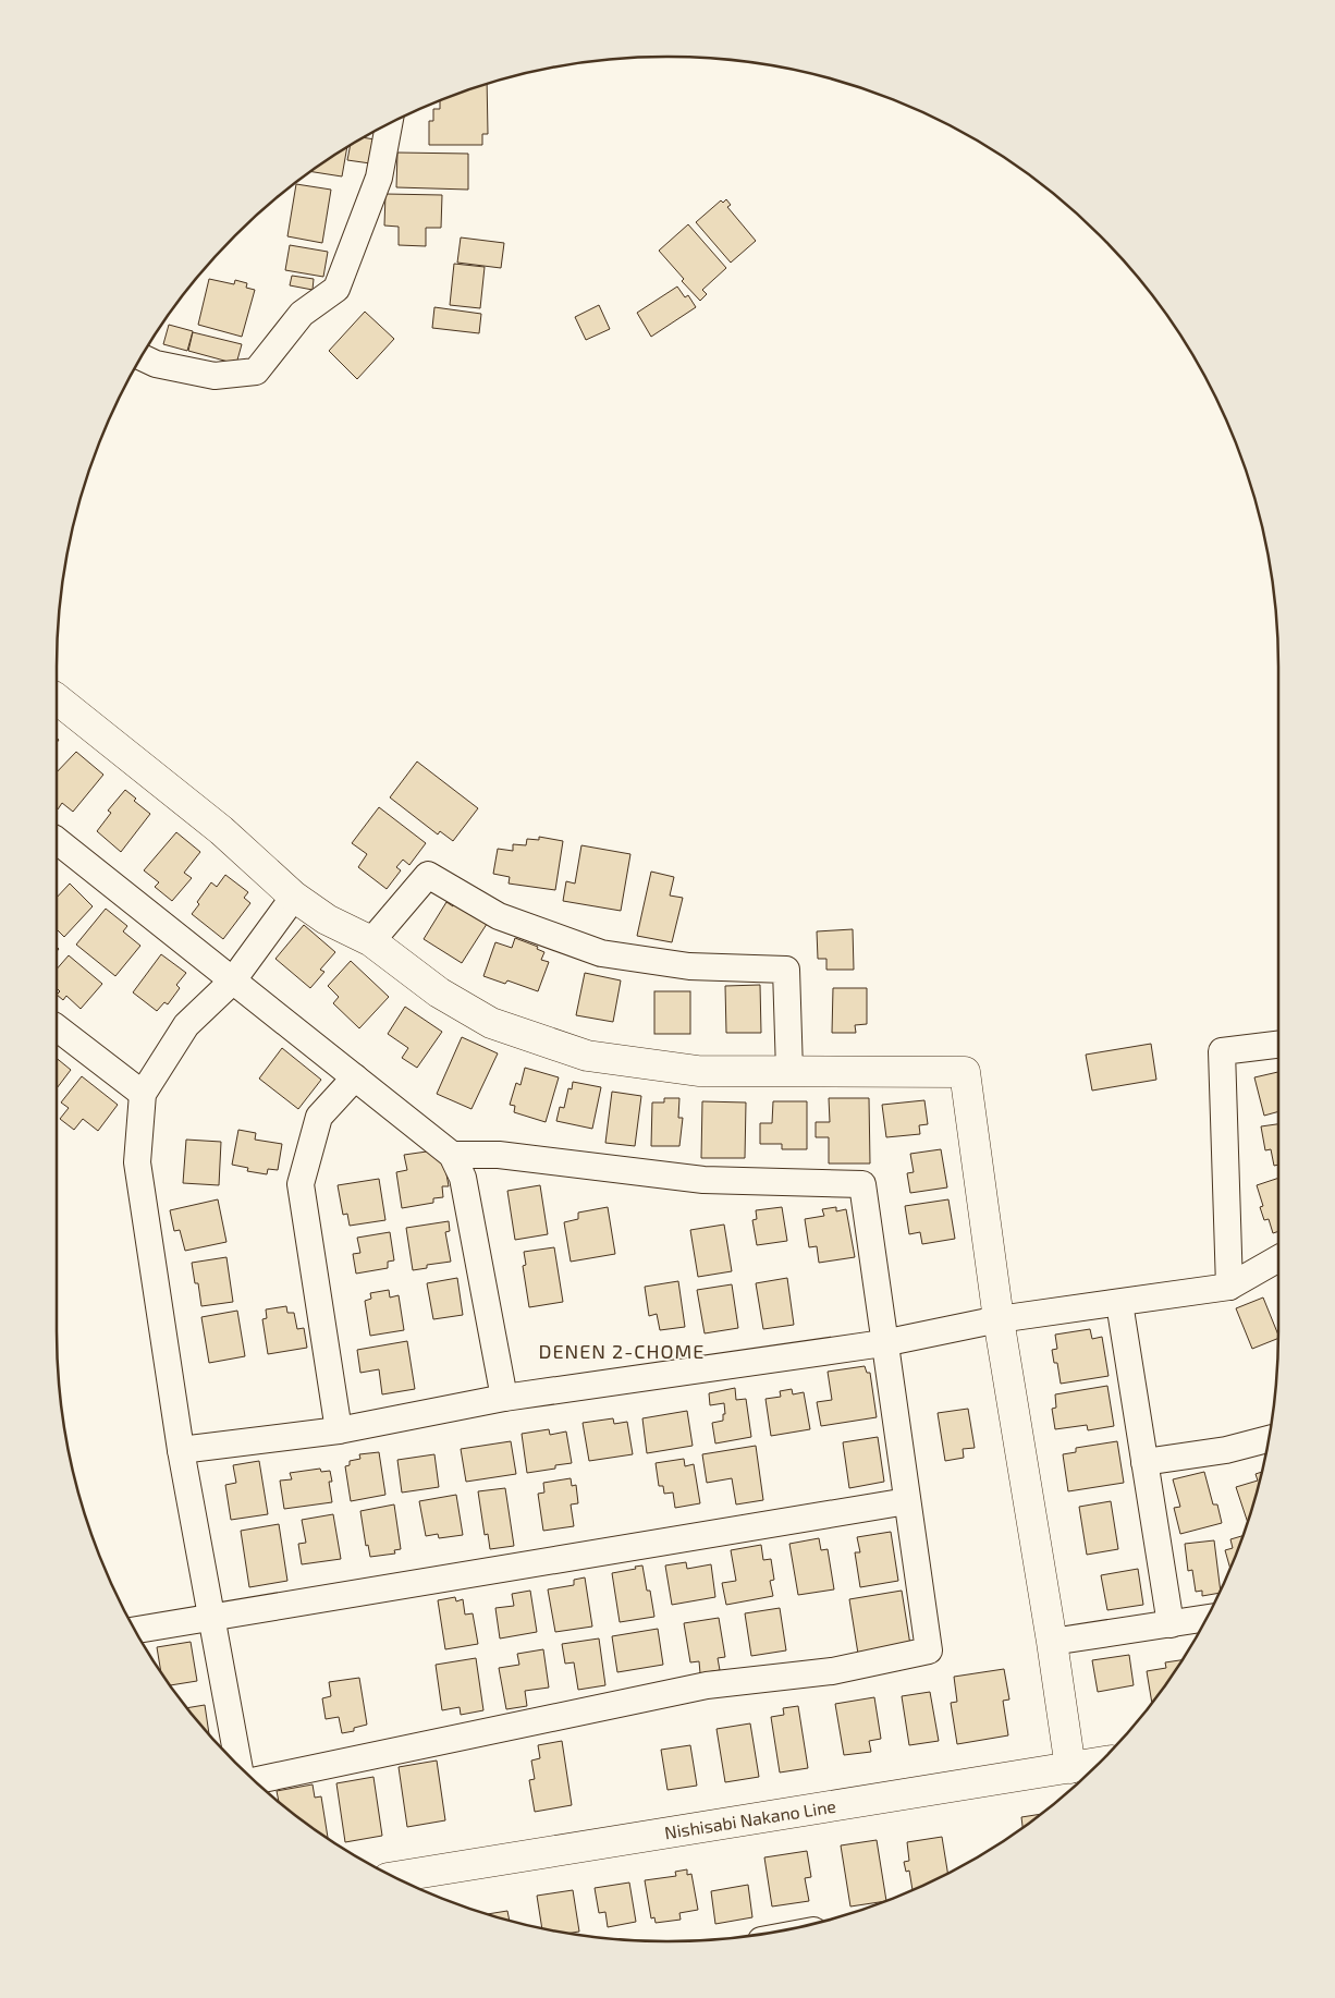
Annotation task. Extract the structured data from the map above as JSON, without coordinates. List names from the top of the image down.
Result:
{
  "streets": {
    "street": ["Nishisabi Nakano Line"]
  },
  "districts": ["DENEN 2-CHOME"]
}
